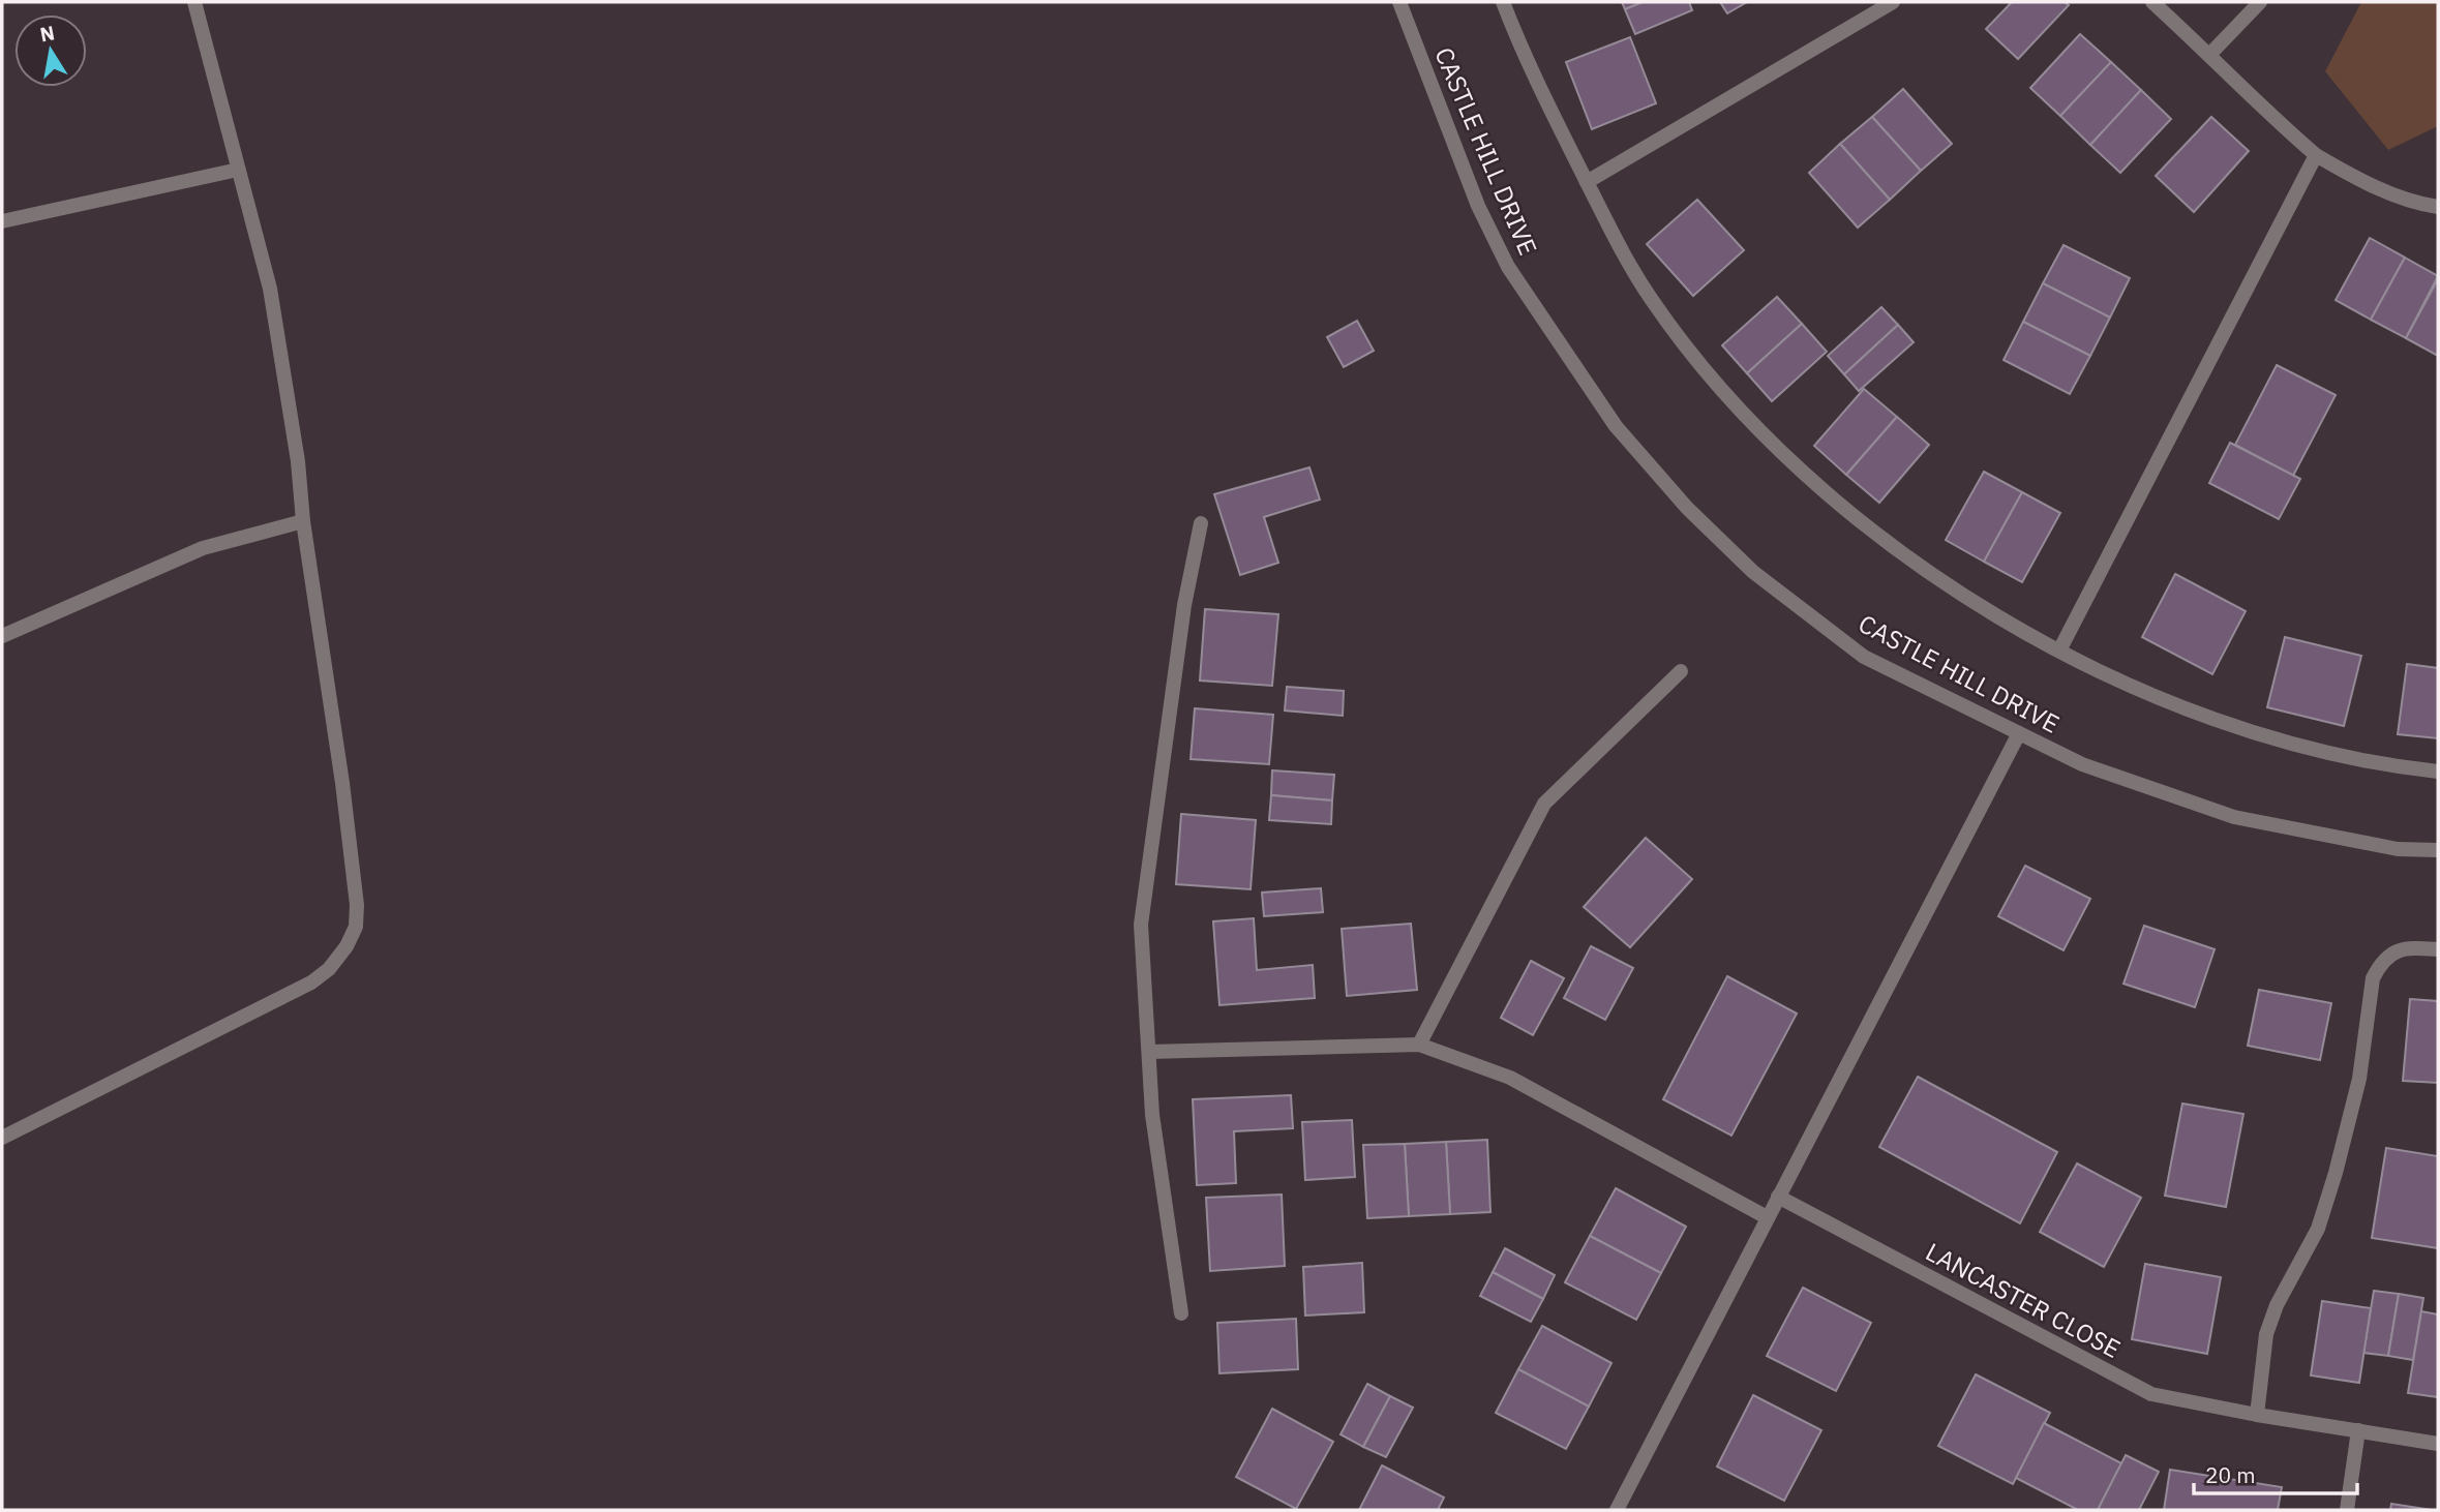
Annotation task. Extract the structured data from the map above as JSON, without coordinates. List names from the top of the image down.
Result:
{
  "streets": {
    "street": ["CASTLE HILL DRIVE", "LANCASTER CLOSE"]
  },
  "scale_bar": "20 m",
  "north": "top"
}
